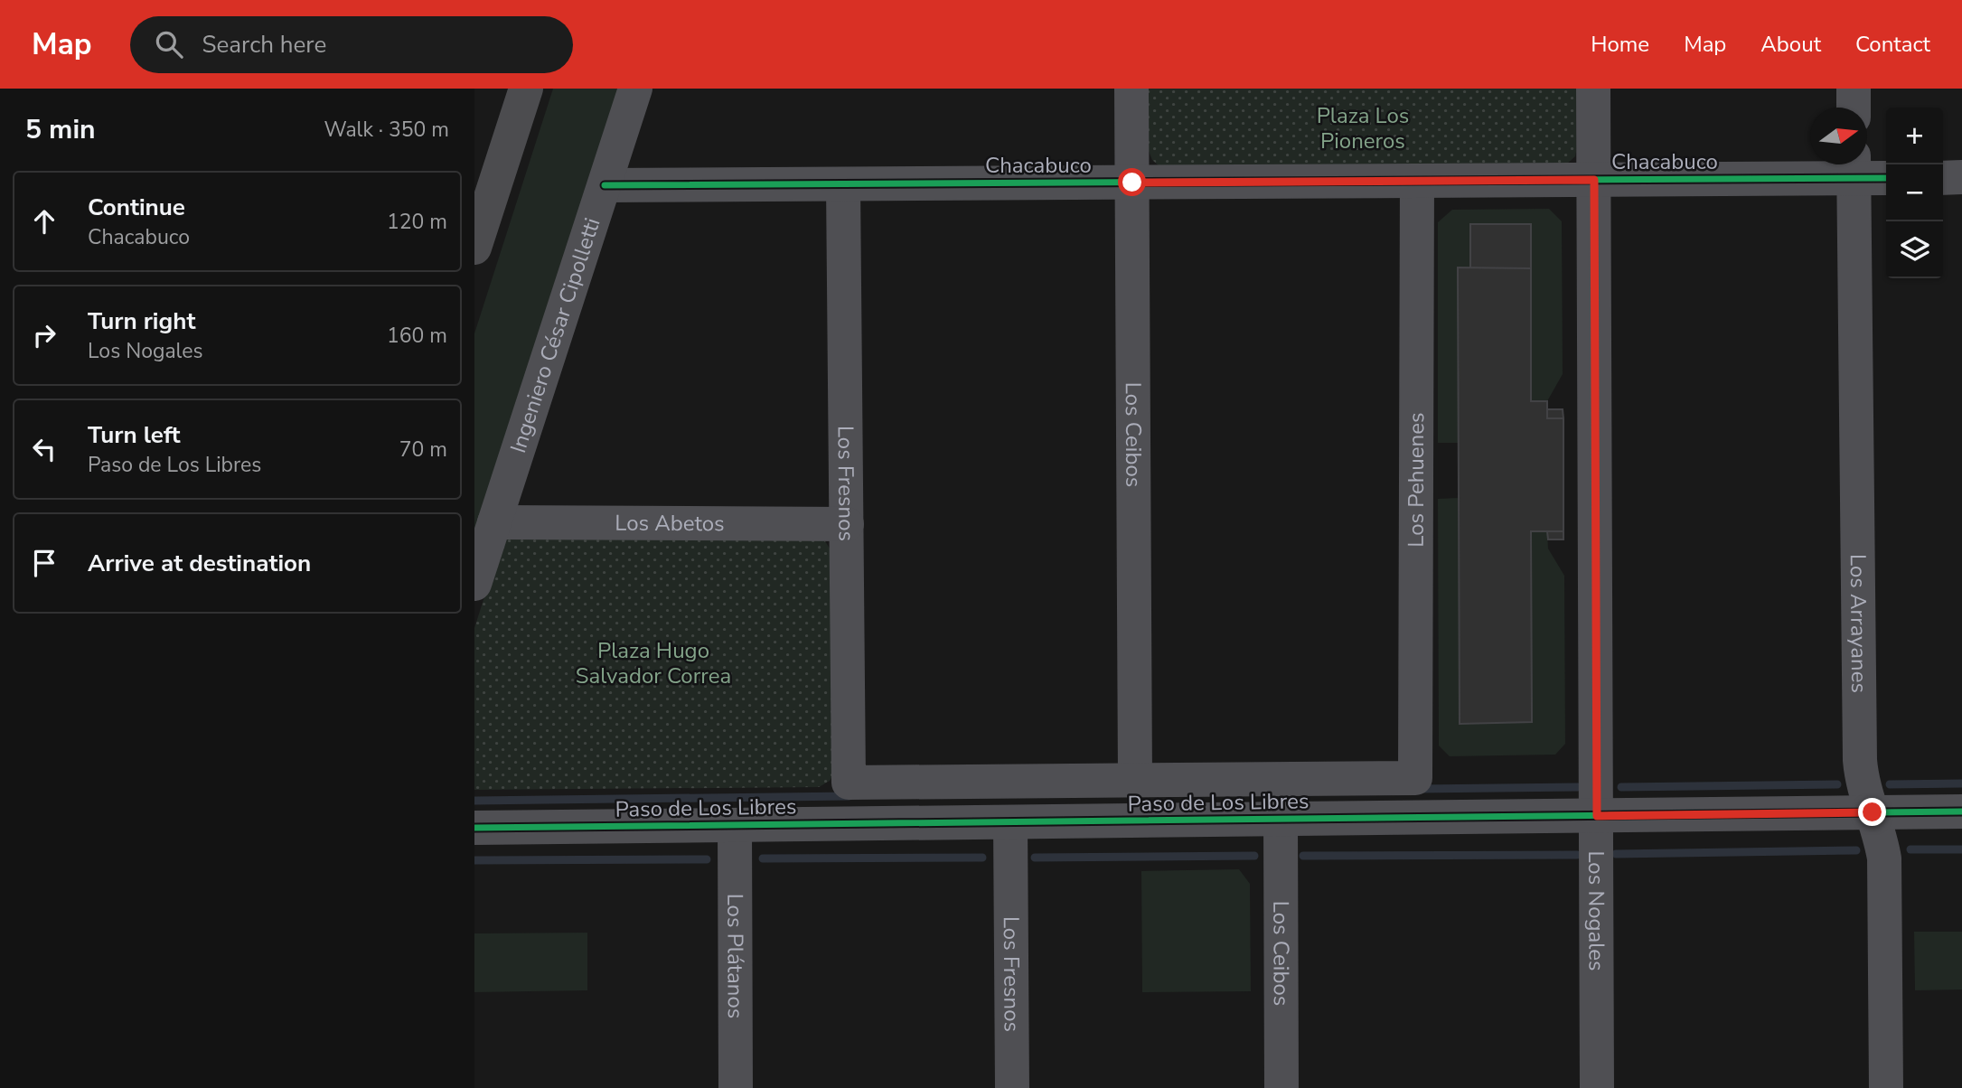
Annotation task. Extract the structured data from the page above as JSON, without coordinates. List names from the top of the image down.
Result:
{
  "streets": {
    "street": [
      "Chacabuco",
      "Ingeniero César Cipolletti",
      "Los Ceibos",
      "Los Pehuenes",
      "Los Fresnos",
      "Los Abetos",
      "Los Arrayanes",
      "Paso de Los Libres",
      "Los Nogales",
      "Los Plátanos"
    ]
  },
  "crossings": [
    ["Chacabuco", "Ingeniero César Cipolletti"],
    ["Chacabuco", "Los Ceibos"],
    ["Chacabuco", "Los Pehuenes"],
    ["Chacabuco", "Los Fresnos"],
    ["Chacabuco", "Los Arrayanes"],
    ["Chacabuco", "Los Nogales"],
    ["Ingeniero César Cipolletti", "Los Abetos"],
    ["Los Ceibos", "Los Pehuenes"],
    ["Los Ceibos", "Los Fresnos"],
    ["Los Ceibos", "Paso de Los Libres"],
    ["Los Pehuenes", "Los Fresnos"],
    ["Los Fresnos", "Los Abetos"],
    ["Los Fresnos", "Paso de Los Libres"],
    ["Los Arrayanes", "Paso de Los Libres"],
    ["Paso de Los Libres", "Los Nogales"],
    ["Paso de Los Libres", "Los Plátanos"]
  ],
  "parks": ["Plaza Los Pioneros", "Plaza Hugo Salvador Correa"],
  "north": "right",
  "page": {
    "header": "Map",
    "search": "Search here",
    "nav": [
      "Home",
      "Map",
      "About",
      "Contact"
    ],
    "heading": ["5 min", "Walk · 350 m"],
    "map_buttons": ["+", "−"],
    "list": [
      ["Continue", "Chacabuco", "120 m"],
      ["Turn right", "Los Nogales", "160 m"],
      ["Turn left", "Paso de Los Libres", "70 m"],
      "Arrive at destination"
    ]
  }
}
